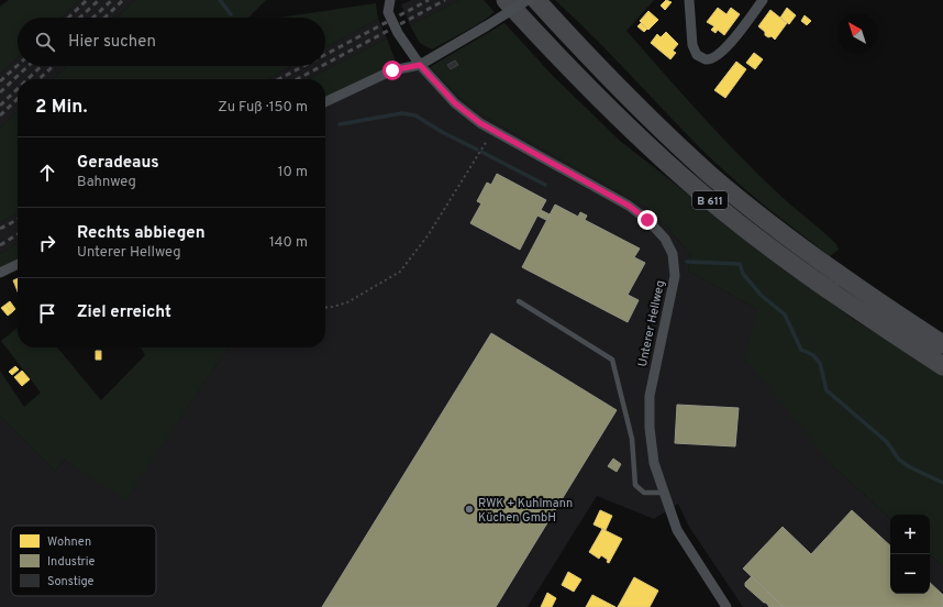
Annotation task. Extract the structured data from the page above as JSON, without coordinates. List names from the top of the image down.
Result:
{
  "streets": {
    "highway": ["B 611"],
    "street": ["Unterer Hellweg"]
  },
  "places": ["RWK + Kuhlmann Küchen GmbH"],
  "legend": ["Wohnen", "Industrie", "Sonstige"],
  "north": "top left",
  "page": {
    "search": "Hier suchen",
    "heading": ["2 Min.", "Zu Fuß · 150 m"],
    "list": [
      ["Geradeaus", "Bahnweg", "10 m"],
      ["Rechts abbiegen", "Unterer Hellweg", "140 m"],
      "Ziel erreicht"
    ],
    "map_buttons": ["+", "−"]
  }
}
